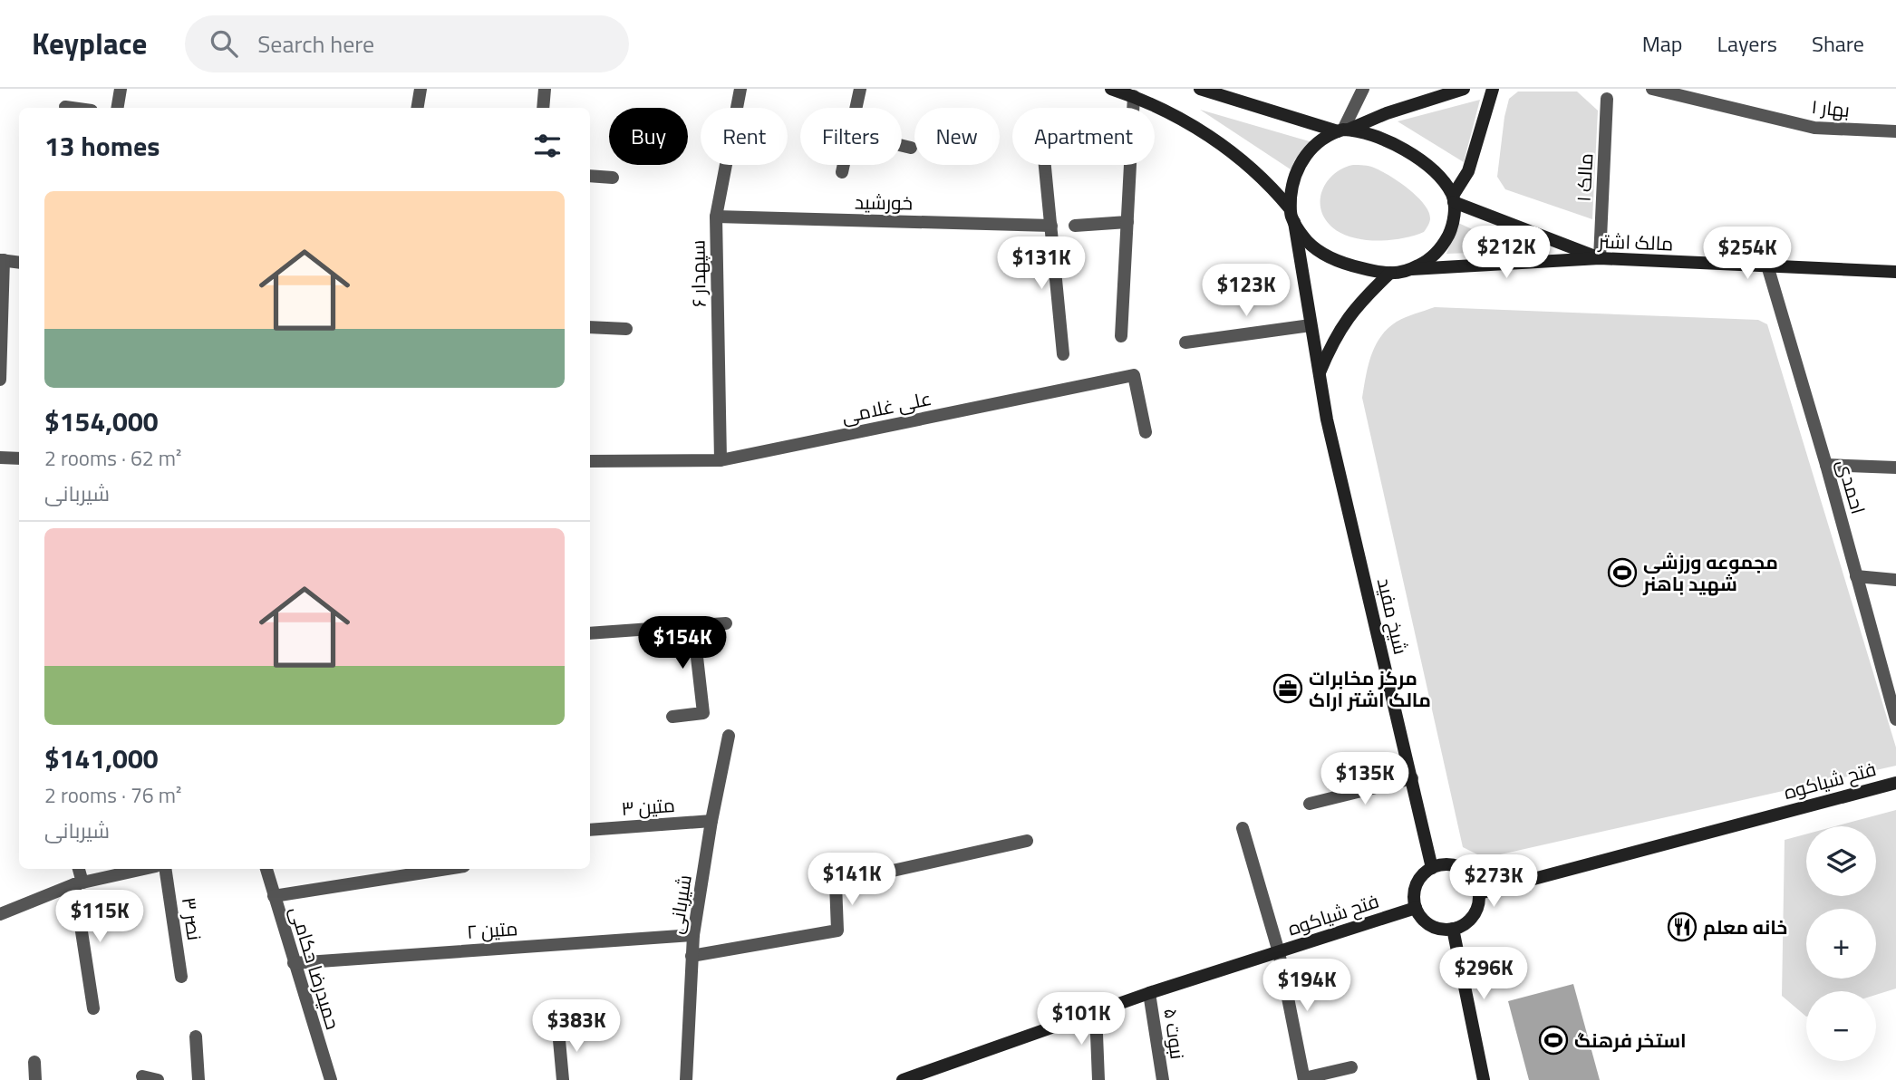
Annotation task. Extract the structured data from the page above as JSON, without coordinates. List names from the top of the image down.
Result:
{
  "streets": {
    "street": [
      "بهار ۱",
      "مالک ۱",
      "خورشید",
      "مالک اشتر",
      "سپهدار ۶",
      "علی غلامی",
      "احمدی",
      "شیخ مفید",
      "فتح شیاکوه",
      "متین ۳",
      "شیربانی",
      "نصر ۳",
      "متین ۲",
      "حمیدرضا حکامی",
      "نبوت ۵"
    ]
  },
  "crossings": [
    ["مالک ۱", "مالک اشتر"],
    ["خورشید", "سپهدار ۶"],
    ["مالک اشتر", "احمدی"],
    ["مالک اشتر", "شیخ مفید"],
    ["سپهدار ۶", "علی غلامی"],
    ["شیخ مفید", "فتح شیاکوه"],
    ["فتح شیاکوه", "نبوت ۵"],
    ["متین ۳", "شیربانی"],
    ["شیربانی", "متین ۲"],
    ["متین ۲", "حمیدرضا حکامی"]
  ],
  "places": {
    "sports": ["مجموعه ورزشی شهید باهنر", "استخر فرهنگ"],
    "office": ["مرکز مخابرات مالک اشتر اراک"],
    "restaurant": ["خانه معلم"]
  },
  "page": {
    "header": "Keyplace",
    "search": "Search here",
    "nav": ["Map", "Layers", "Share"],
    "chip": [
      "Buy",
      "Rent",
      "Filters",
      "New",
      "Apartment"
    ],
    "heading": "13 homes",
    "list": [
      {
        "name": "$154,000",
        "note": "2 rooms · 62 m² · شیربانی"
      },
      {
        "name": "$141,000",
        "note": "2 rooms · 76 m² · شیربانی"
      }
    ],
    "price": [
      "$212K",
      "$254K",
      "$131K",
      "$123K",
      "$154K",
      "$135K",
      "$141K",
      "$273K",
      "$115K",
      "$296K",
      "$194K",
      "$101K",
      "$383K"
    ],
    "map_buttons": ["+", "−"]
  }
}
